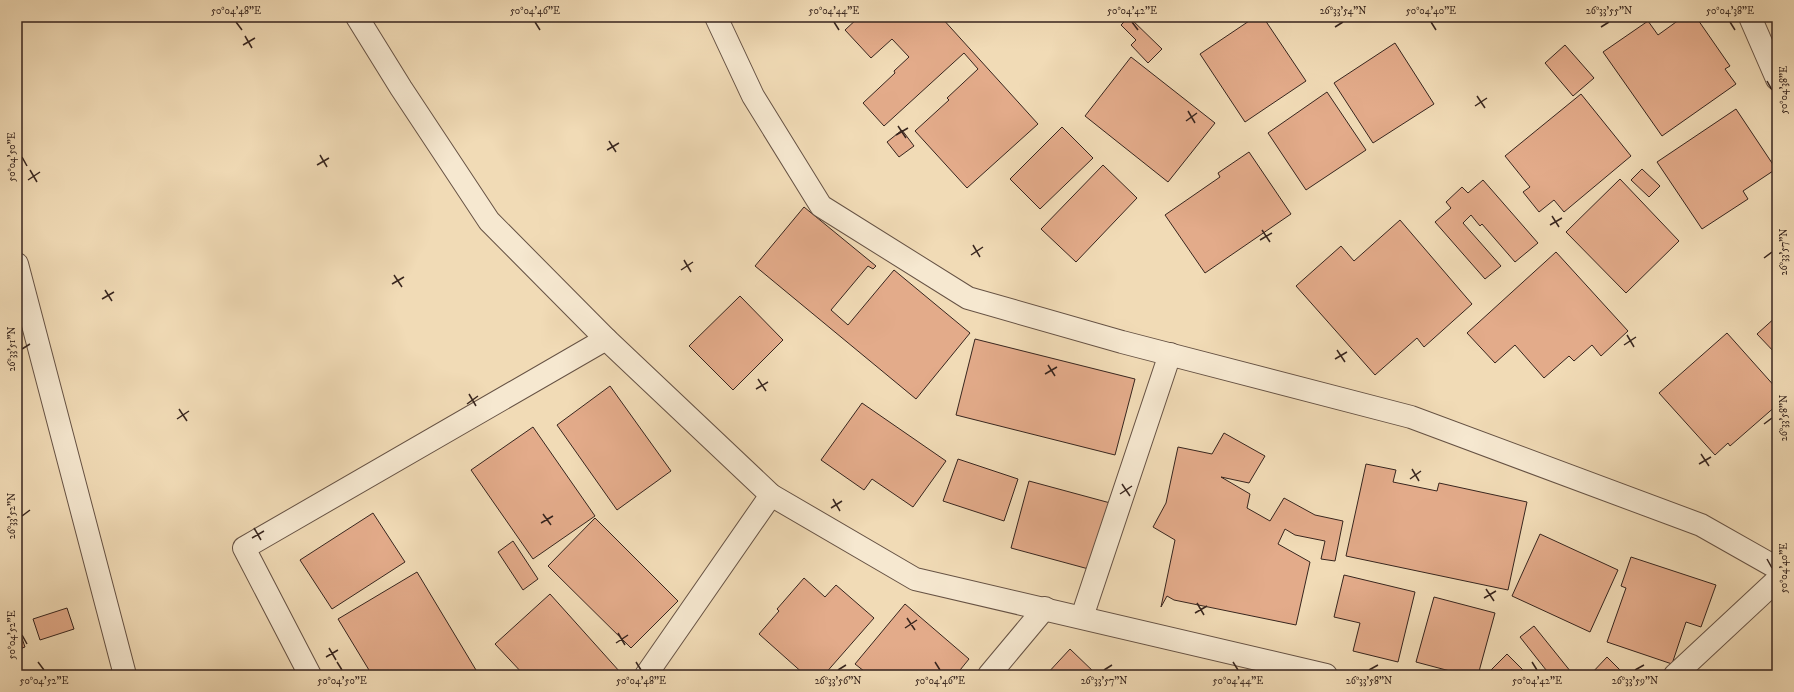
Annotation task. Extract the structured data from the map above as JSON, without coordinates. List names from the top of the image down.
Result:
{
  "coordinates": [
    "50°04'48\"E",
    "50°04'46\"E",
    "50°04'44\"E",
    "50°04'42\"E",
    "26°33'54\"N",
    "50°04'40\"E",
    "26°33'55\"N",
    "50°04'38\"E",
    "50°04'50\"E",
    "26°33'57\"N",
    "26°33'51\"N",
    "26°33'58\"N",
    "26°33'52\"N",
    "50°04'52\"E",
    "26°33'56\"N",
    "26°33'59\"N"
  ]
}
